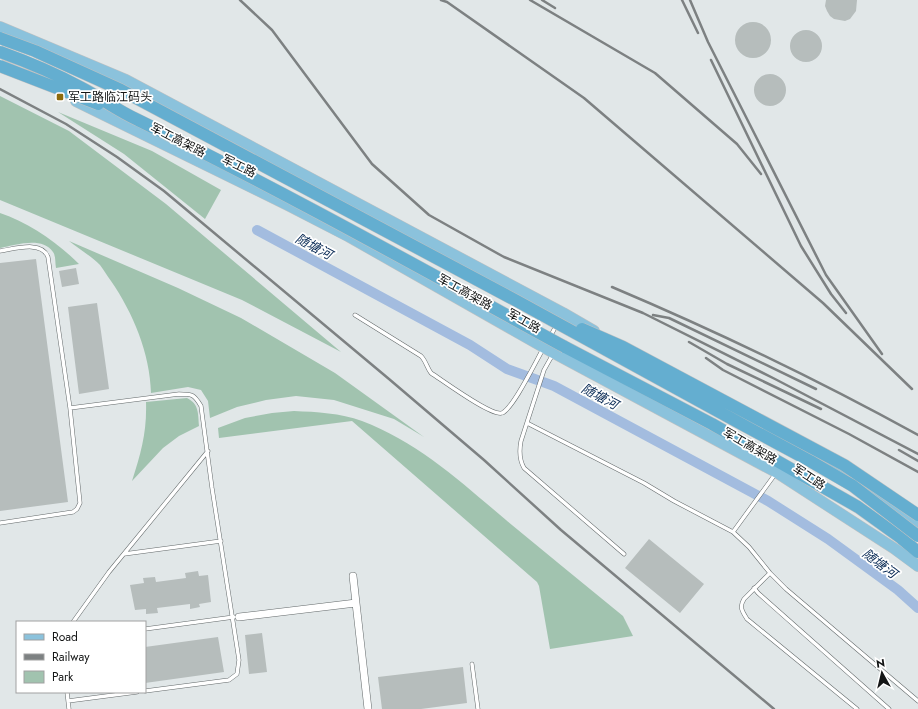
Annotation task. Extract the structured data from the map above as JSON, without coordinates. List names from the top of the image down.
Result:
{
  "streets": {
    "highway": ["军工高架路"],
    "main road": ["军工路"]
  },
  "water": ["随塘河"],
  "places": {
    "transit": ["军工路临江码头"]
  },
  "legend": ["Road", "Railway", "Park"],
  "north": "top"
}
